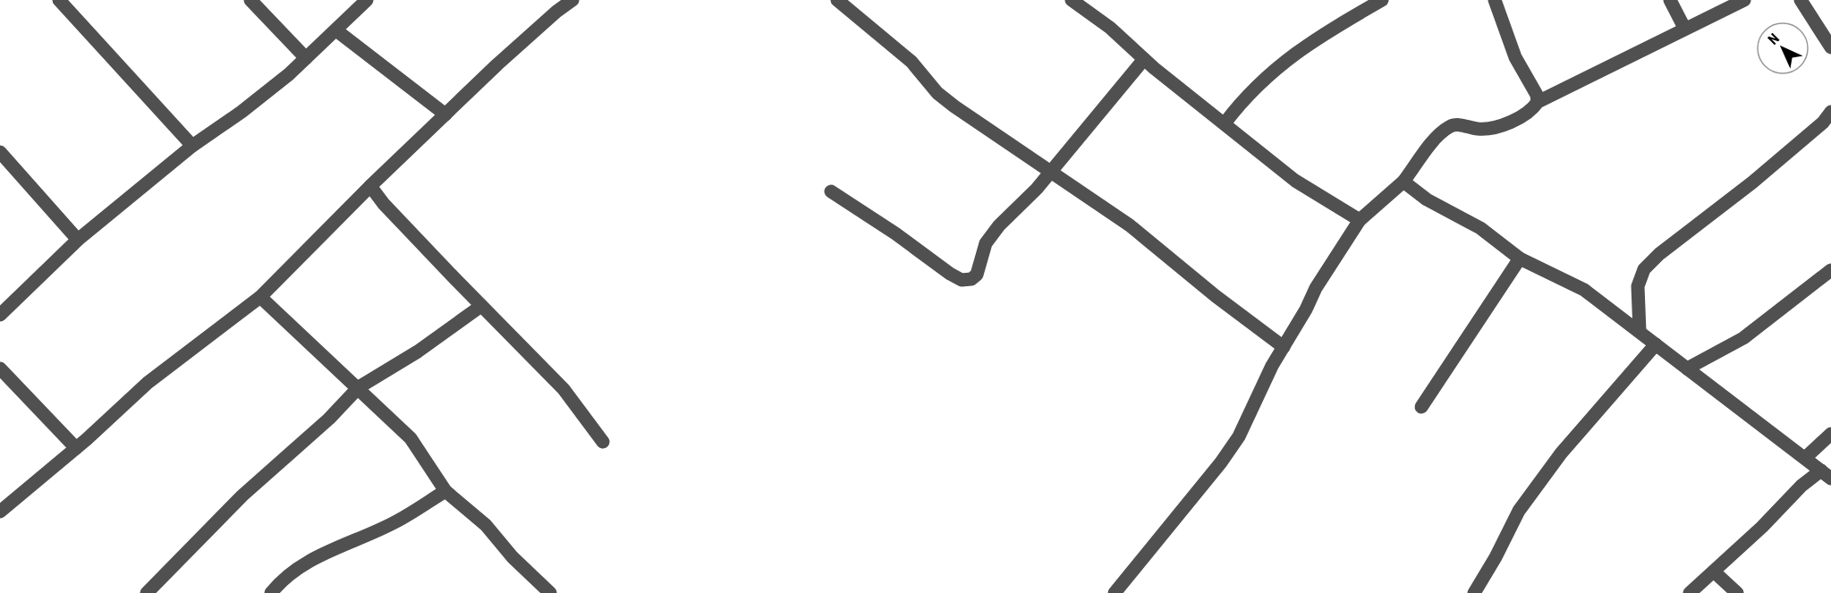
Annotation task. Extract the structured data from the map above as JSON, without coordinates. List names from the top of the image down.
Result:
{
  "north": "top left"
}
